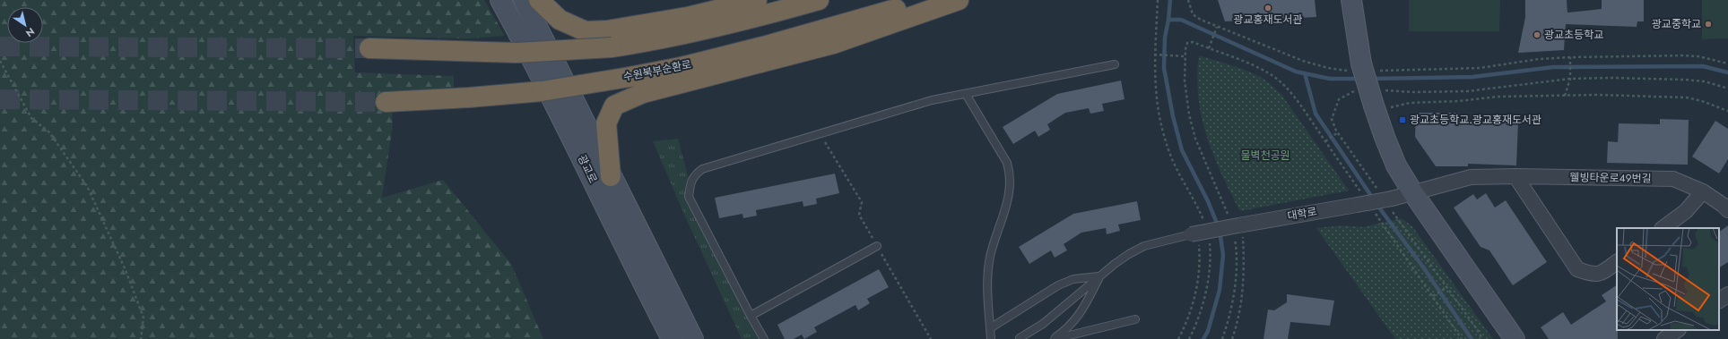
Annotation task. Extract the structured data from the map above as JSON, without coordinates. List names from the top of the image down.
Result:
{
  "streets": {
    "highway": ["수원북부순환로"],
    "main road": ["광교로"],
    "street": ["웰빙타운로49번길", "대학로"]
  },
  "crossings": [
    ["웰빙타운로49번길", "대학로"]
  ],
  "parks": ["물벽천공원"],
  "places": {
    "other": ["광교홍재도서관", "광교중학교", "광교초등학교"],
    "transit": ["광교초등학교.광교홍재도서관"]
  },
  "north": "bottom right"
}
